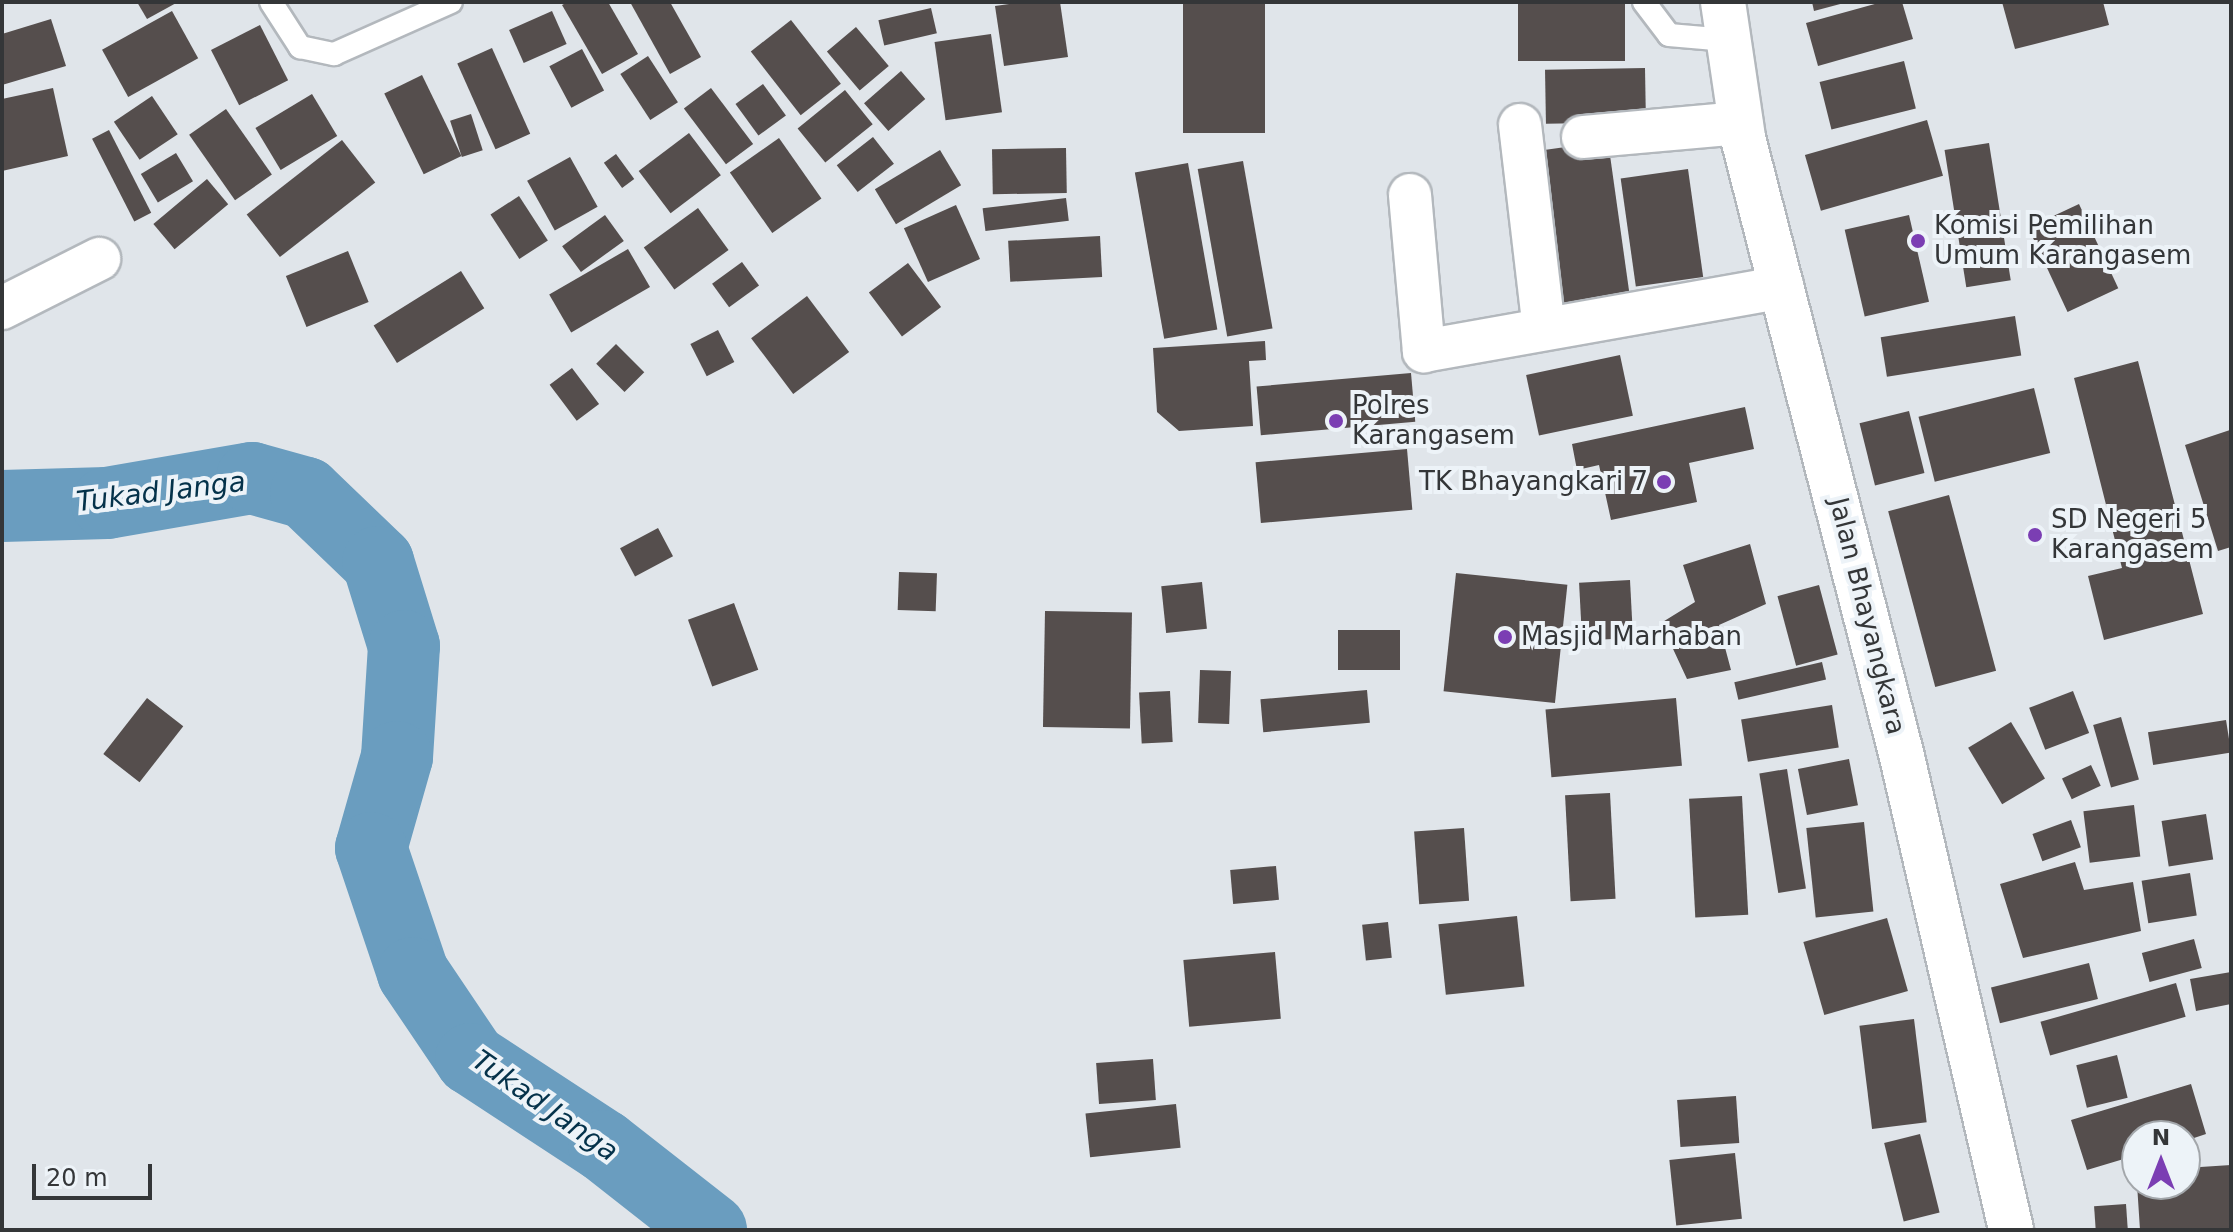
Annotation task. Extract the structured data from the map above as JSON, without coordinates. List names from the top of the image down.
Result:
{
  "streets": {
    "street": ["Jalan Bhayangkara"]
  },
  "water": ["Tukad Janga"],
  "places": [
    "Komisi Pemilihan Umum Karangasem",
    "Polres Karangasem",
    "TK Bhayangkari 7",
    "SD Negeri 5 Karangasem",
    "Masjid Marhaban"
  ],
  "scale_bar": "20 m",
  "north": "top"
}
